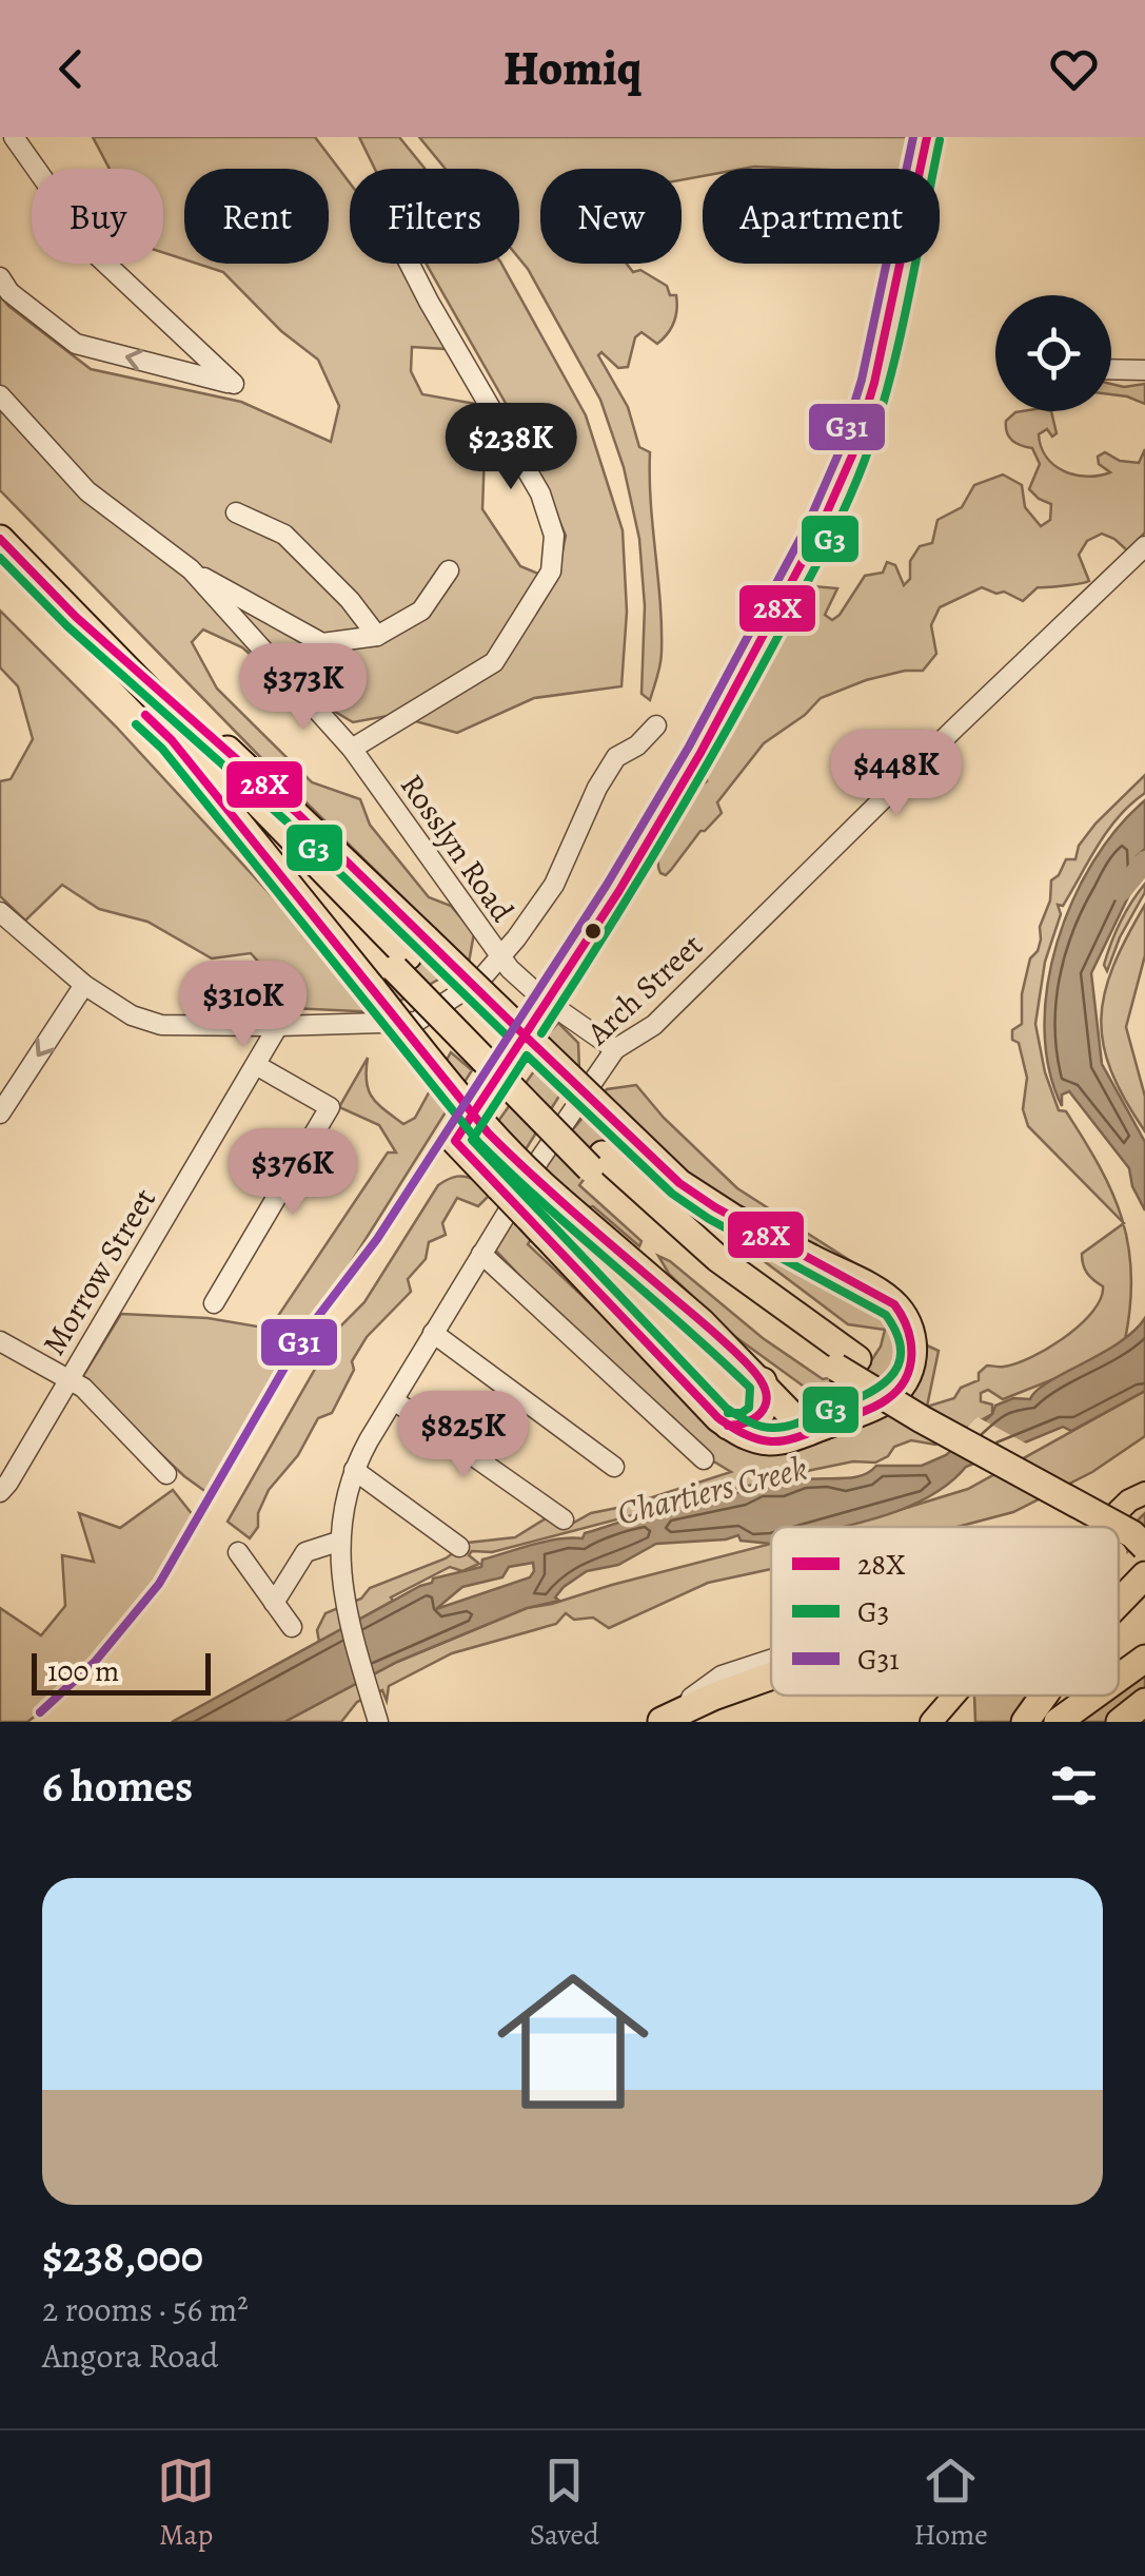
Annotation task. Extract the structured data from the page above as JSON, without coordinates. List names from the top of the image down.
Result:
{
  "streets": {
    "street": ["Rosslyn Road", "Arch Street", "Morrow Street"]
  },
  "crossings": [
    ["Rosslyn Road", "Arch Street"]
  ],
  "water": ["Chartiers Creek"],
  "lines": ["transit line 28X", "transit line G31", "transit line G3"],
  "legend": ["28X", "G3", "G31"],
  "scale_bar": "100 m",
  "page": {
    "header": "Homiq",
    "chip": [
      "Buy",
      "Rent",
      "Filters",
      "New",
      "Apartment"
    ],
    "price": [
      "$238K",
      "$373K",
      "$448K",
      "$310K",
      "$376K",
      "$825K"
    ],
    "scale": "100 m",
    "heading": "6 homes",
    "list": [
      {
        "name": "$238,000",
        "note": "2 rooms · 56 m² · Angora Road"
      }
    ],
    "tabs": ["Map", "Saved", "Home"]
  }
}
